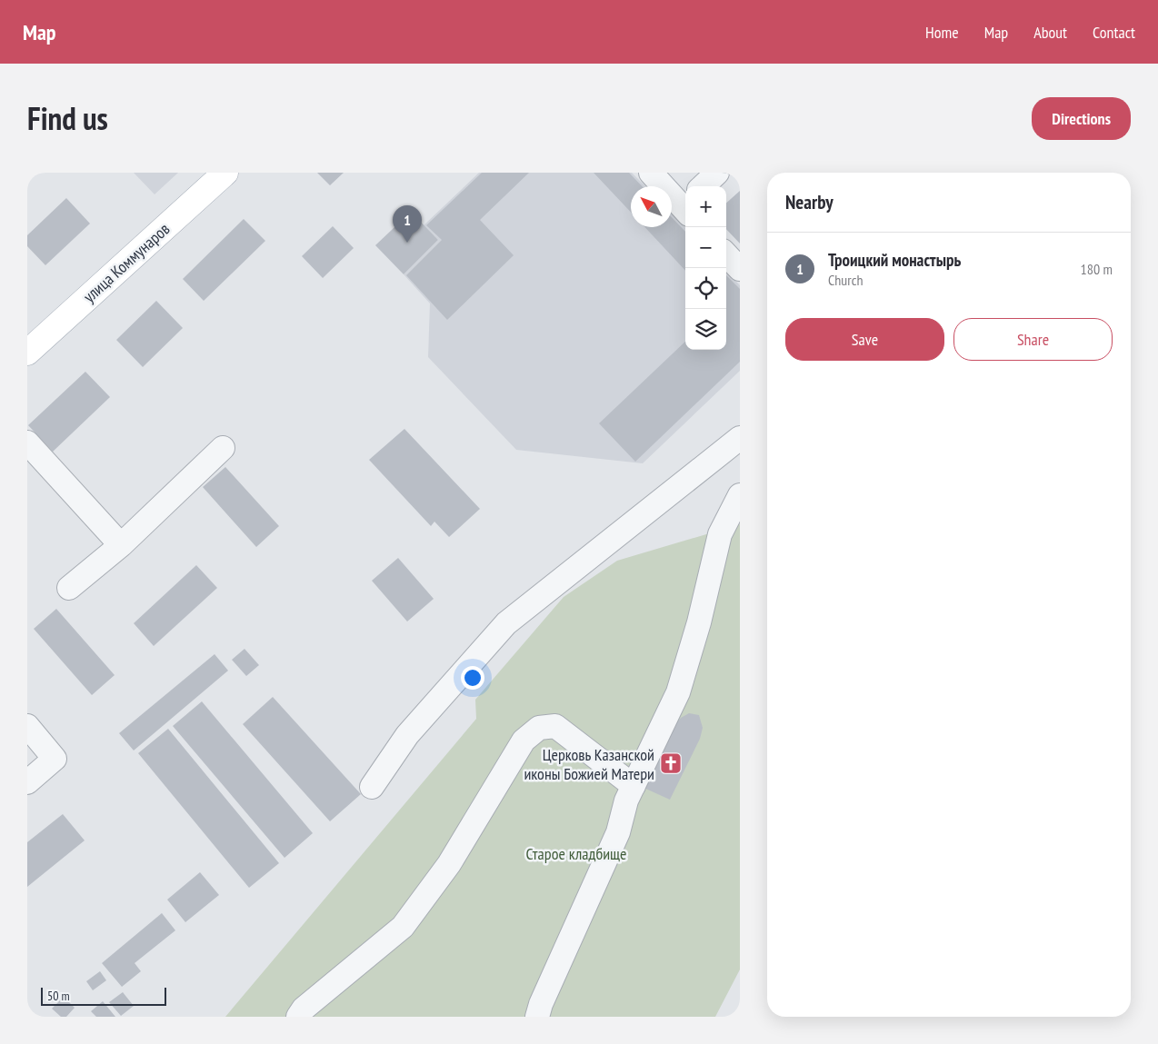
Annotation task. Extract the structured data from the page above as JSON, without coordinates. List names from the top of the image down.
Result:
{
  "streets": {
    "main road": ["улица Коммунаров"]
  },
  "parks": ["Старое кладбище"],
  "places": {
    "church": ["Церковь Казанской иконы Божией Матери"]
  },
  "scale_bar": "50 m",
  "north": "top left",
  "page": {
    "header": "Map",
    "nav": [
      "Home",
      "Map",
      "About",
      "Contact"
    ],
    "title": "Find us",
    "buttons": [
      "Directions",
      ["Save", "Share"]
    ],
    "heading": "Nearby",
    "map_buttons": ["+", "−"],
    "pins": "1",
    "list": [
      {
        "mark": "1",
        "name": "Троицкий монастырь",
        "note": "Church",
        "value": "180 m"
      }
    ],
    "scale": "50 m"
  }
}
